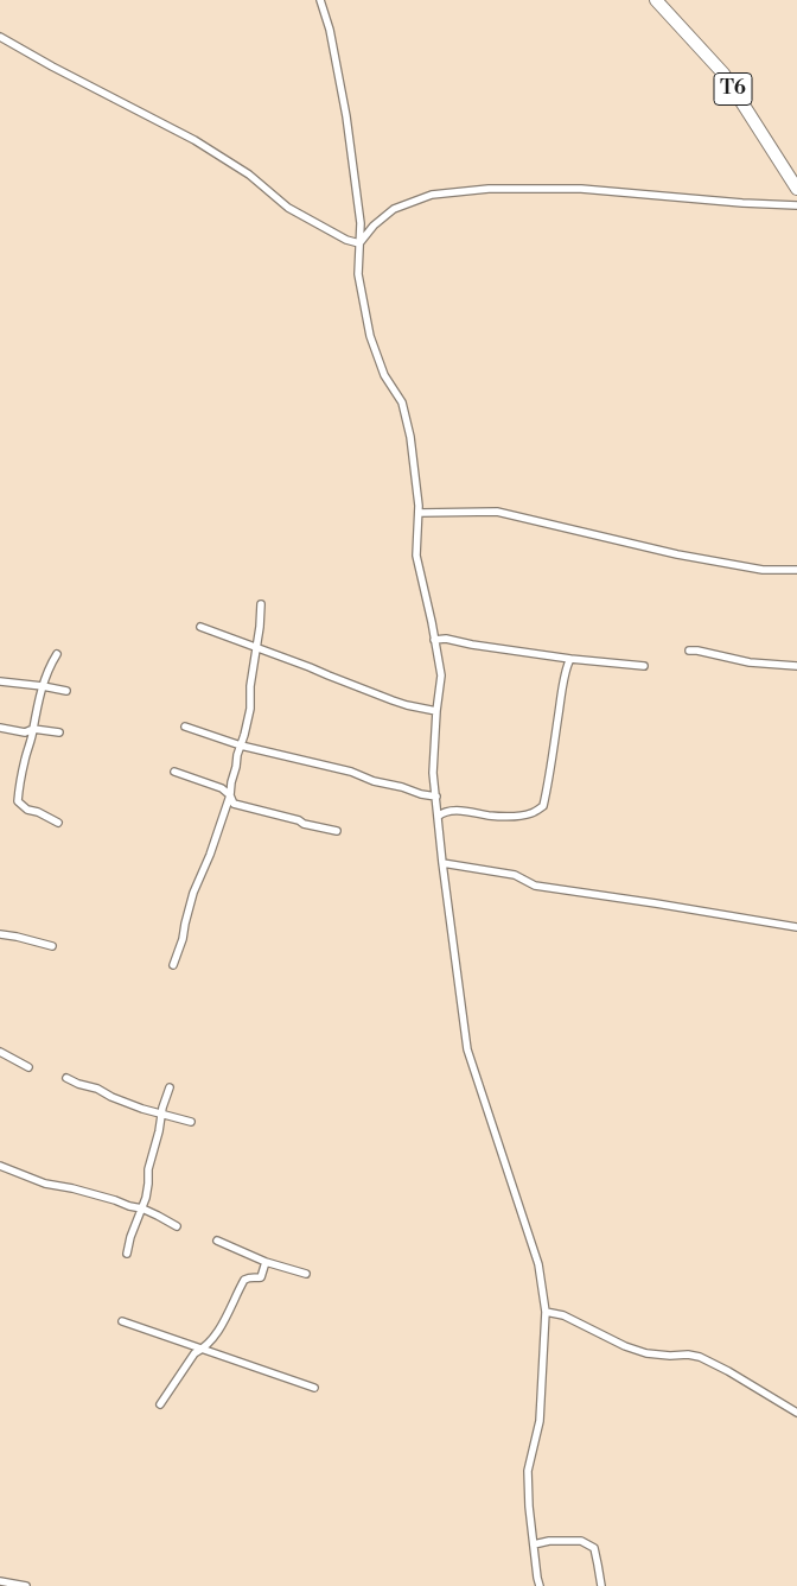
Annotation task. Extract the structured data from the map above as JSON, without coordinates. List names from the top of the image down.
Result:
{
  "streets": {
    "highway": ["T6"]
  }
}
